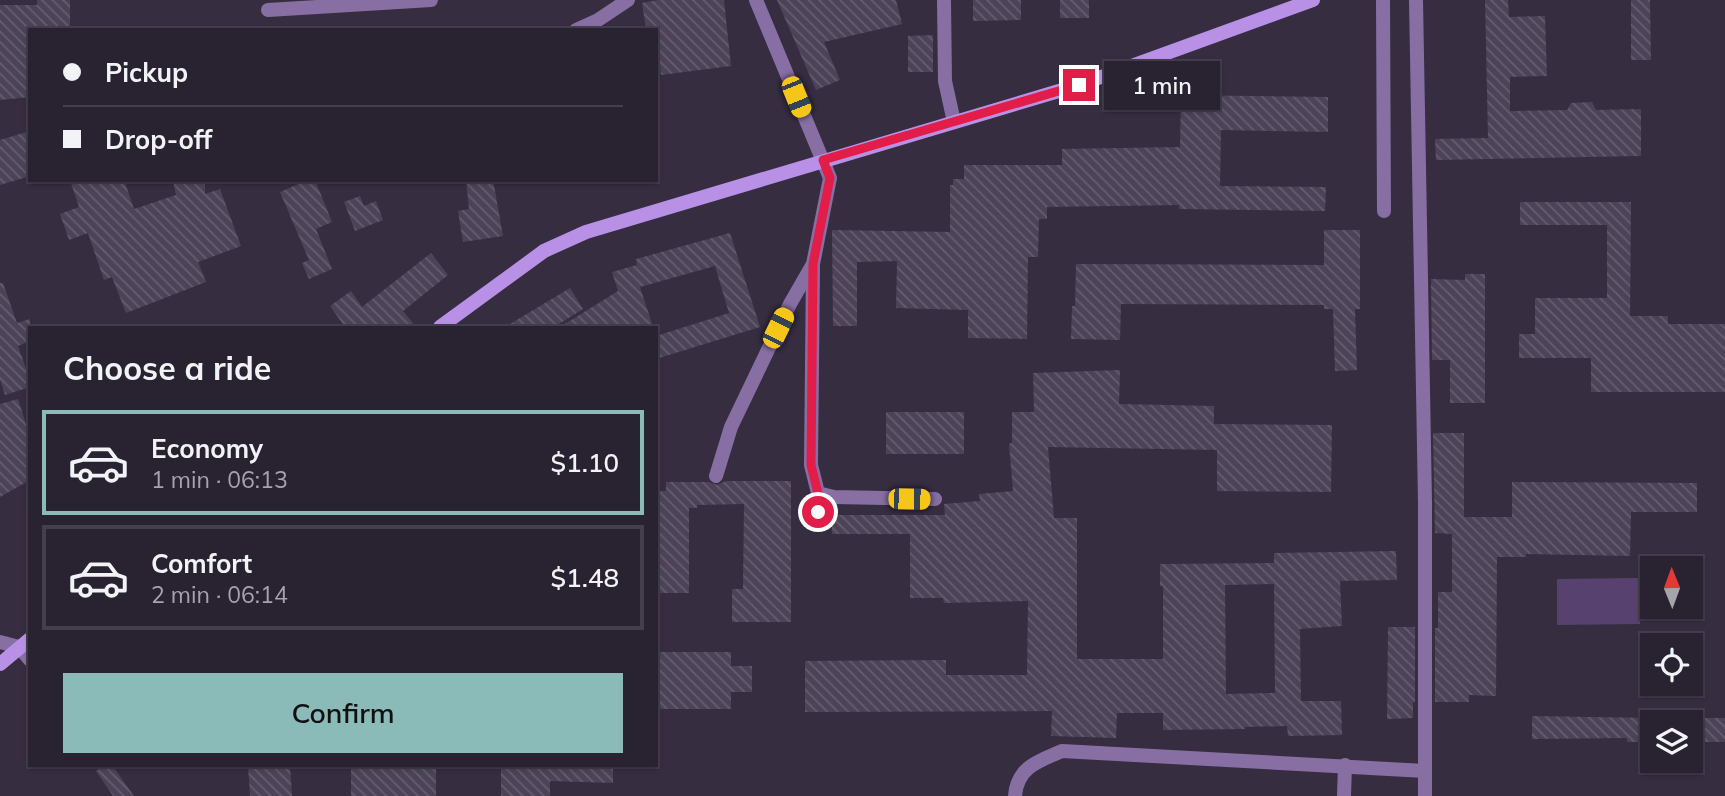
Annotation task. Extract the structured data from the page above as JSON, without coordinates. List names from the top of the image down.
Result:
{
  "north": "top",
  "page": {
    "banner": ["Pickup", "Drop-off"],
    "bubble": "1 min",
    "heading": "Choose a ride",
    "list": [
      {
        "name": "Economy",
        "note": "1 min · 06:13",
        "value": "$1.10"
      },
      {
        "name": "Comfort",
        "note": "2 min · 06:14",
        "value": "$1.48"
      }
    ],
    "buttons": "Confirm"
  }
}
